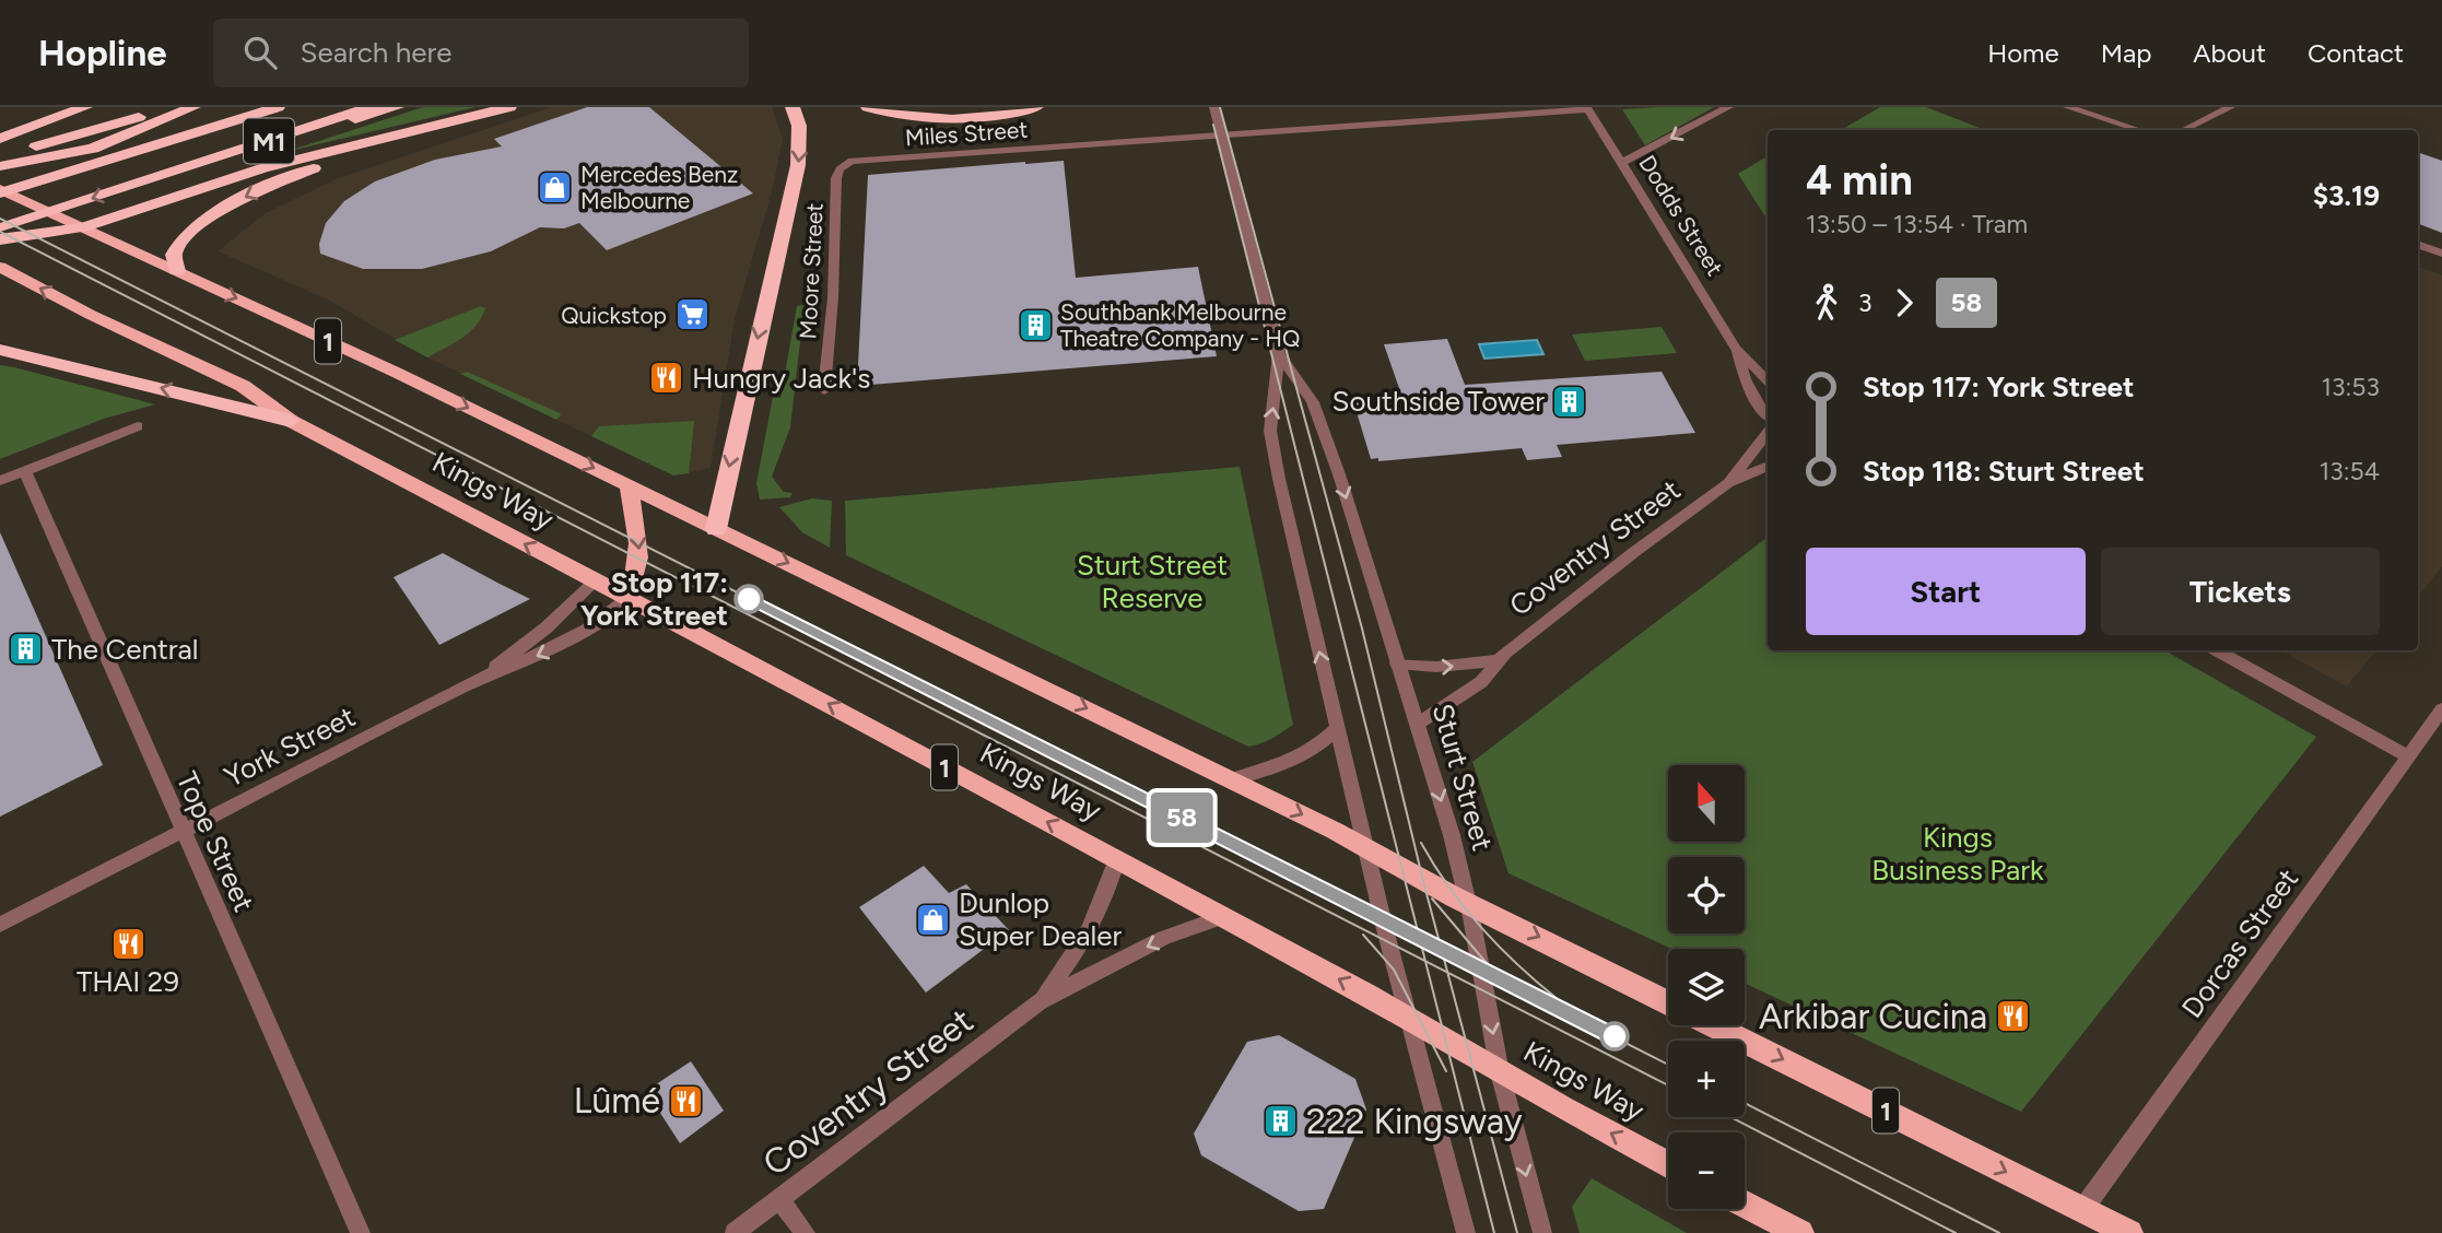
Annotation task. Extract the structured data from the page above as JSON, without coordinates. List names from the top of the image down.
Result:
{
  "streets": {
    "highway": ["M1", "1", "Kings Way"],
    "street": [
      "Miles Street",
      "Dodds Street",
      "Moore Street",
      "Coventry Street",
      "York Street",
      "Sturt Street",
      "Tope Street",
      "Dorcas Street"
    ]
  },
  "crossings": [
    ["Miles Street", "Dodds Street"],
    ["Miles Street", "Moore Street"],
    ["Miles Street", "Sturt Street"],
    ["M1", "1"],
    ["1", "Sturt Street"],
    ["1", "Dorcas Street"],
    ["Kings Way", "Coventry Street"],
    ["Kings Way", "York Street"],
    ["Kings Way", "Sturt Street"],
    ["Coventry Street", "Sturt Street"],
    ["York Street", "Tope Street"]
  ],
  "parks": ["Sturt Street Reserve", "Kings Business Park"],
  "places": {
    "shop": ["Mercedes Benz Melbourne", "Dunlop Super Dealer"],
    "supermarket": ["Quickstop"],
    "building": [
      "Southbank Melbourne Theatre Company - HQ",
      "Southside Tower",
      "The Central",
      "222 Kingsway"
    ],
    "restaurant": [
      "Hungry Jack's",
      "THAI 29",
      "Arkibar Cucina",
      "Lûmé"
    ],
    "other": ["Stop 117: York Street"]
  },
  "lines": ["tram line 58"],
  "north": "top",
  "page": {
    "header": "Hopline",
    "search": "Search here",
    "nav": [
      "Home",
      "Map",
      "About",
      "Contact"
    ],
    "on_map": "58",
    "heading": ["4 min", "13:50 – 13:54 · Tram", "$3.19"],
    "legs": ["3", "58"],
    "list": [
      {
        "name": "Stop 117: York Street",
        "value": "13:53"
      },
      {
        "name": "Stop 118: Sturt Street",
        "value": "13:54"
      }
    ],
    "buttons": ["Start", "Tickets"],
    "map_buttons": ["+", "−"]
  }
}
